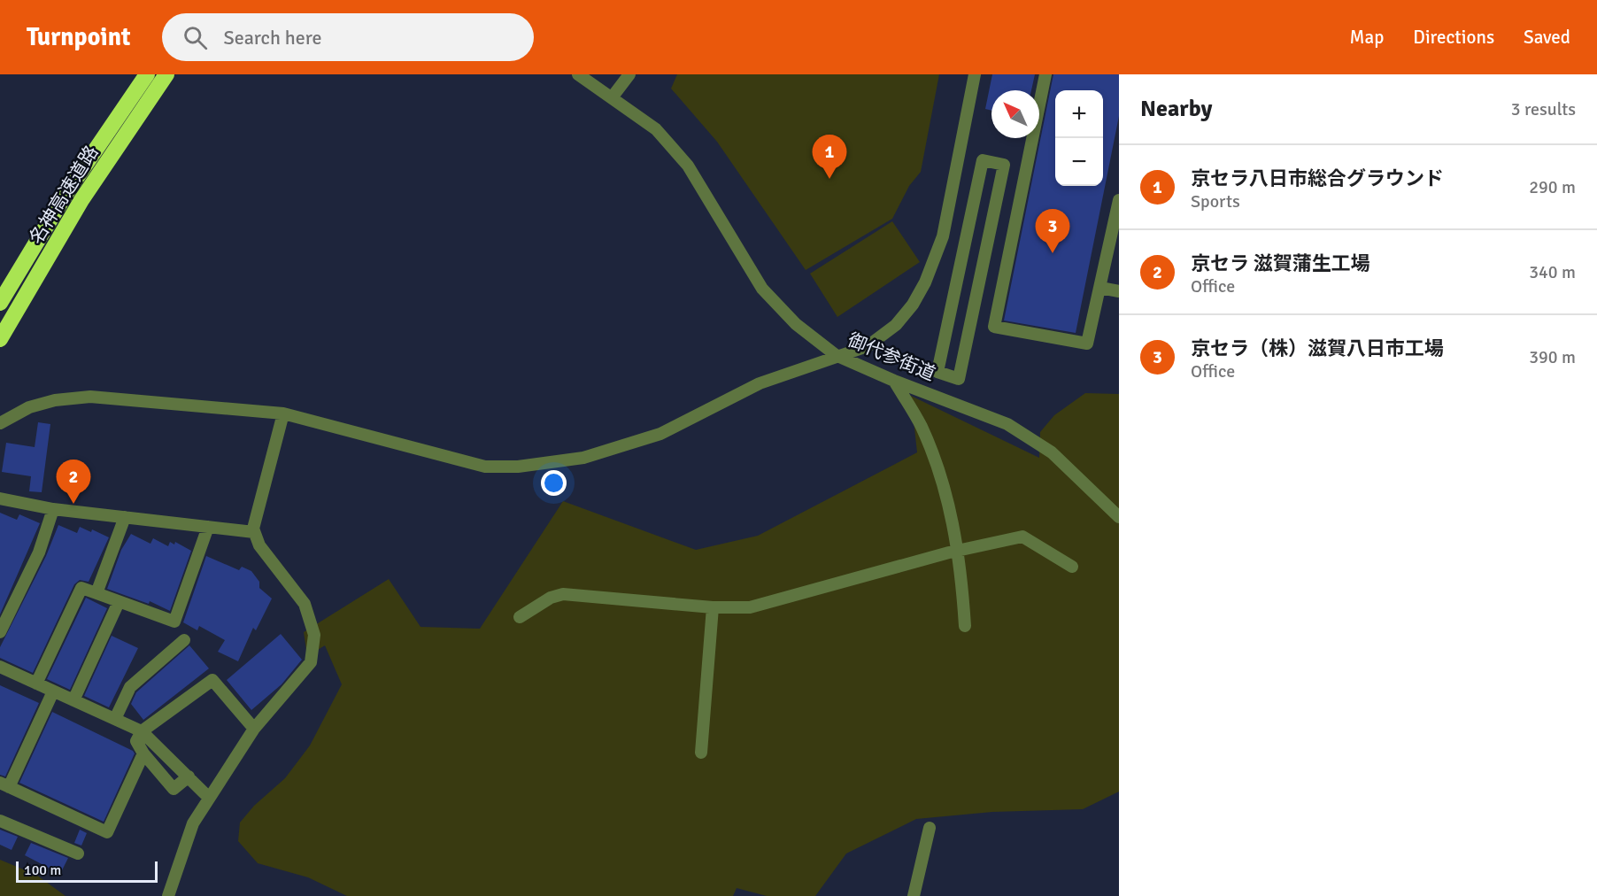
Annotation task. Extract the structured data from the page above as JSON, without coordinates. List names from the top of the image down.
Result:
{
  "streets": {
    "highway": ["名神高速道路"],
    "street": ["御代参街道"]
  },
  "scale_bar": "100 m",
  "north": "top left",
  "page": {
    "header": "Turnpoint",
    "search": "Search here",
    "nav": ["Map", "Directions", "Saved"],
    "heading": ["Nearby", "3 results"],
    "map_buttons": ["+", "−"],
    "pins": ["1", "3", "2"],
    "list": [
      {
        "mark": "1",
        "name": "京セラ八日市総合グラウンド",
        "note": "Sports",
        "value": "290 m"
      },
      {
        "mark": "2",
        "name": "京セラ 滋賀蒲生工場",
        "note": "Office",
        "value": "340 m"
      },
      {
        "mark": "3",
        "name": "京セラ（株）滋賀八日市工場",
        "note": "Office",
        "value": "390 m"
      }
    ],
    "scale": "100 m"
  }
}
